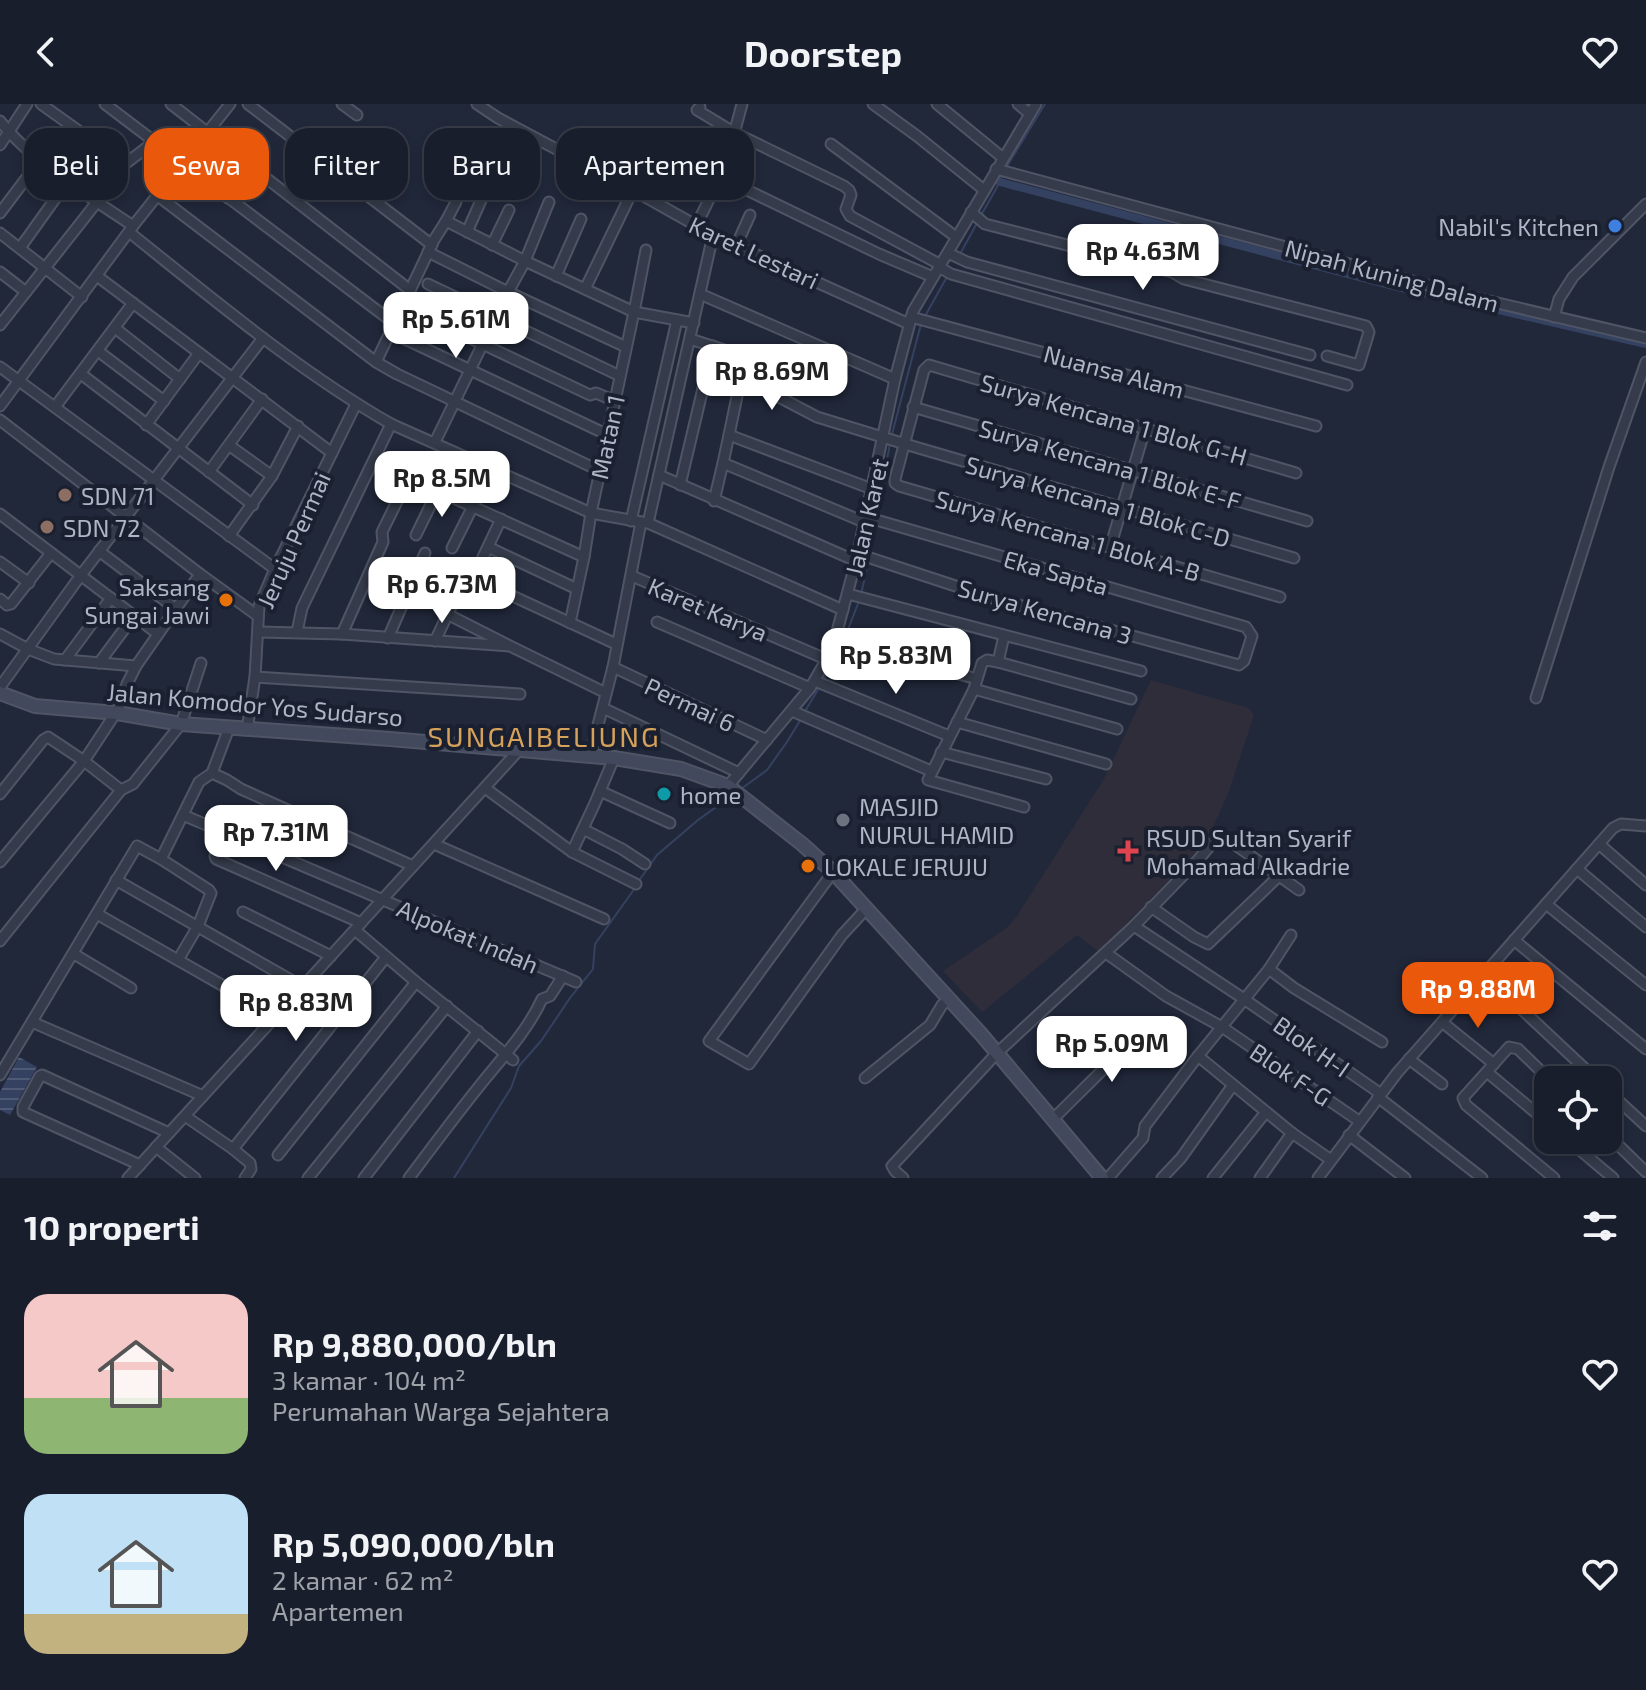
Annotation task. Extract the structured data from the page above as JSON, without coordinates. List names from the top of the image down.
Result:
{
  "streets": {
    "street": [
      "Karet Lestari",
      "Nipah Kuning Dalam",
      "Nuansa Alam",
      "Surya Kencana 1 Blok G-H",
      "Matan 1",
      "Surya Kencana 1 Blok E-F",
      "Surya Kencana 1 Blok C-D",
      "Jalan Karet",
      "Surya Kencana 1 Blok A-B",
      "Jeruju Permai",
      "Eka Sapta",
      "Karet Karya",
      "Surya Kencana 3",
      "Jalan Komodor Yos Sudarso",
      "Permai 6",
      "Alpokat Indah",
      "Blok H-I",
      "Blok F-G"
    ]
  },
  "crossings": [
    ["Karet Lestari", "Nuansa Alam"],
    ["Karet Lestari", "Jalan Karet"],
    ["Nipah Kuning Dalam", "Jalan Karet"],
    ["Nuansa Alam", "Jalan Karet"],
    ["Surya Kencana 1 Blok G-H", "Surya Kencana 1 Blok E-F"],
    ["Surya Kencana 1 Blok C-D", "Jalan Karet"],
    ["Surya Kencana 1 Blok C-D", "Surya Kencana 1 Blok A-B"],
    ["Jalan Karet", "Eka Sapta"],
    ["Jalan Karet", "Karet Karya"],
    ["Jalan Karet", "Surya Kencana 3"],
    ["Jalan Karet", "Jalan Komodor Yos Sudarso"],
    ["Jalan Karet", "Permai 6"],
    ["Jeruju Permai", "Jalan Komodor Yos Sudarso"],
    ["Eka Sapta", "Surya Kencana 3"]
  ],
  "districts": ["SUNGAIBELIUNG"],
  "places": {
    "other": [
      "Nabil's Kitchen",
      "SDN 71",
      "SDN 72",
      "Saksang Sungai Jawi",
      "home",
      "MASJID NURUL HAMID",
      "LOKALE JERUJU"
    ],
    "health": ["RSUD Sultan Syarif Mohamad Alkadrie"]
  },
  "page": {
    "header": "Doorstep",
    "chip": [
      "Beli",
      "Sewa",
      "Filter",
      "Baru",
      "Apartemen"
    ],
    "price": [
      "Rp 4.63M",
      "Rp 5.61M",
      "Rp 8.69M",
      "Rp 8.5M",
      "Rp 6.73M",
      "Rp 5.83M",
      "Rp 7.31M",
      "Rp 9.88M",
      "Rp 8.83M",
      "Rp 5.09M"
    ],
    "heading": "10 properti",
    "list": [
      {
        "name": "Rp 9,880,000/bln",
        "note": "3 kamar · 104 m² · Perumahan Warga Sejahtera"
      },
      {
        "name": "Rp 5,090,000/bln",
        "note": "2 kamar · 62 m² · Apartemen"
      }
    ]
  }
}
